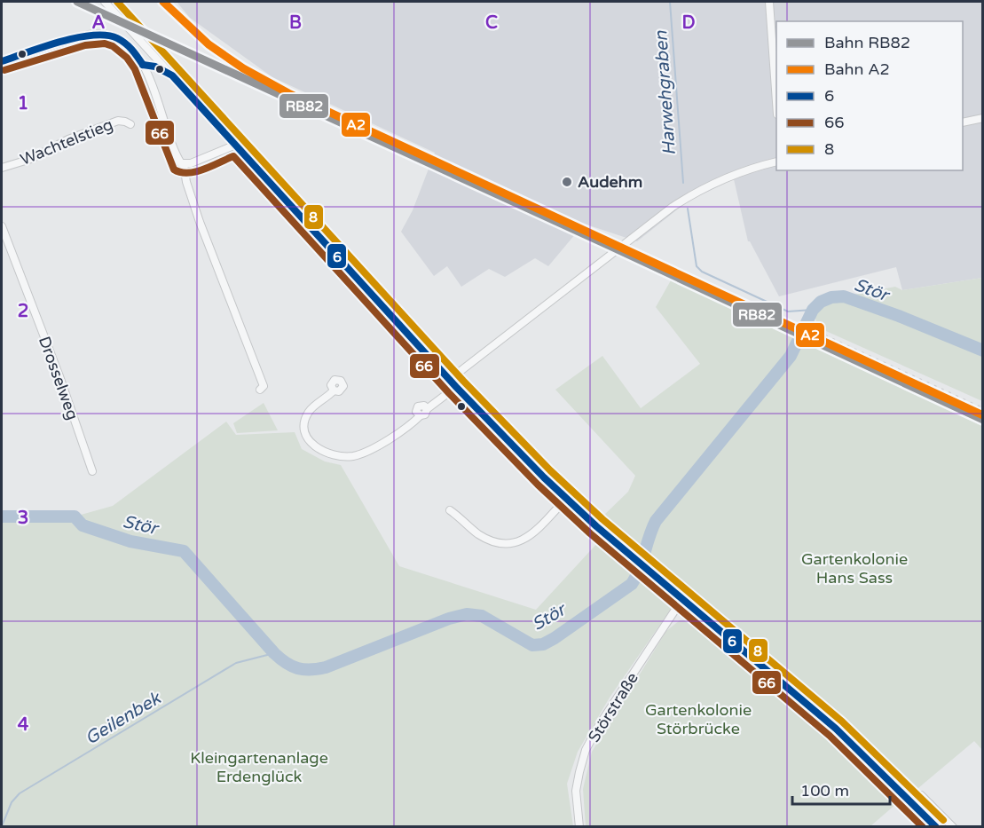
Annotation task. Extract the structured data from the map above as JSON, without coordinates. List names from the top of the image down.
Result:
{
  "streets": {
    "street": ["Wachtelstieg", "Drosselweg", "Störstraße"]
  },
  "water": ["Harwehgraben", "Stör", "Geilenbek"],
  "parks": ["Gartenkolonie Hans Sass", "Gartenkolonie Störbrücke", "Kleingartenanlage Erdenglück"],
  "places": ["Audehm"],
  "lines": [
    "rail line RB82",
    "rail line A2",
    "transit line 8",
    "transit line 6",
    "transit line 66"
  ],
  "legend": [
    "Bahn RB82",
    "Bahn A2",
    "6",
    "66",
    "8"
  ],
  "scale_bar": "100 m",
  "grid": {
    "columns": [
      "A",
      "B",
      "C",
      "D"
    ],
    "rows": [
      "1",
      "2",
      "3",
      "4"
    ]
  }
}
